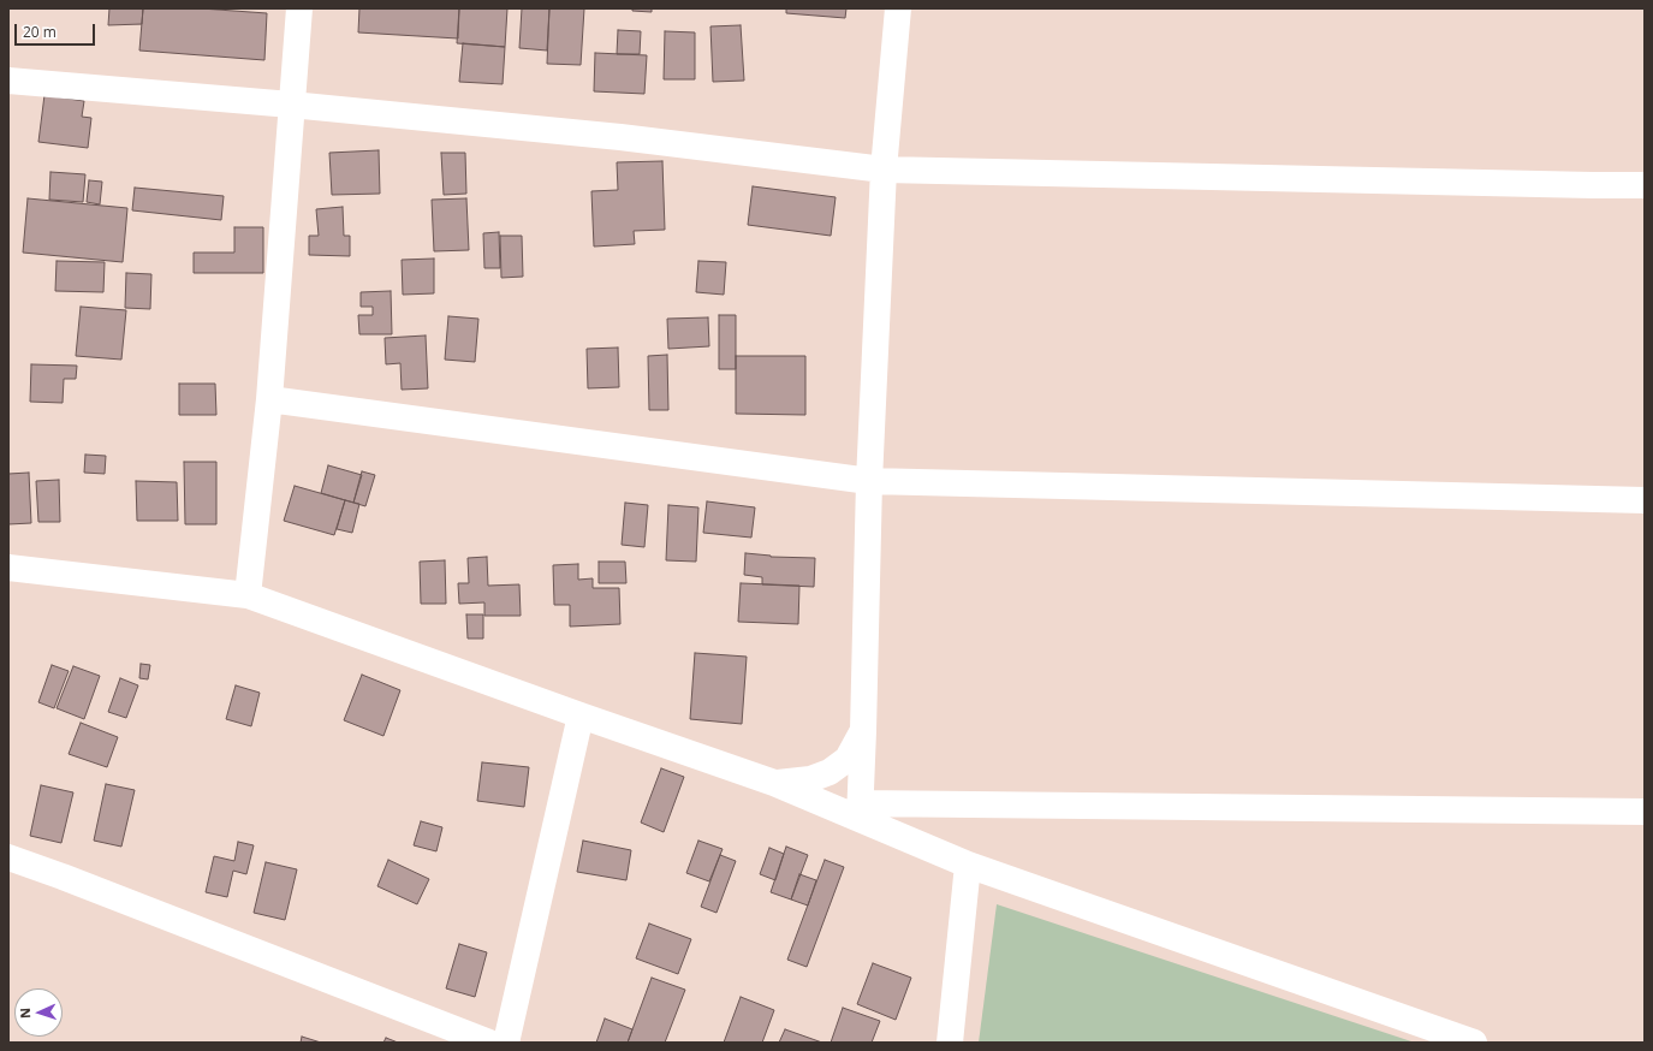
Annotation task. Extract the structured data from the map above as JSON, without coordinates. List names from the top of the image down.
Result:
{
  "scale_bar": "20 m",
  "north": "left"
}
